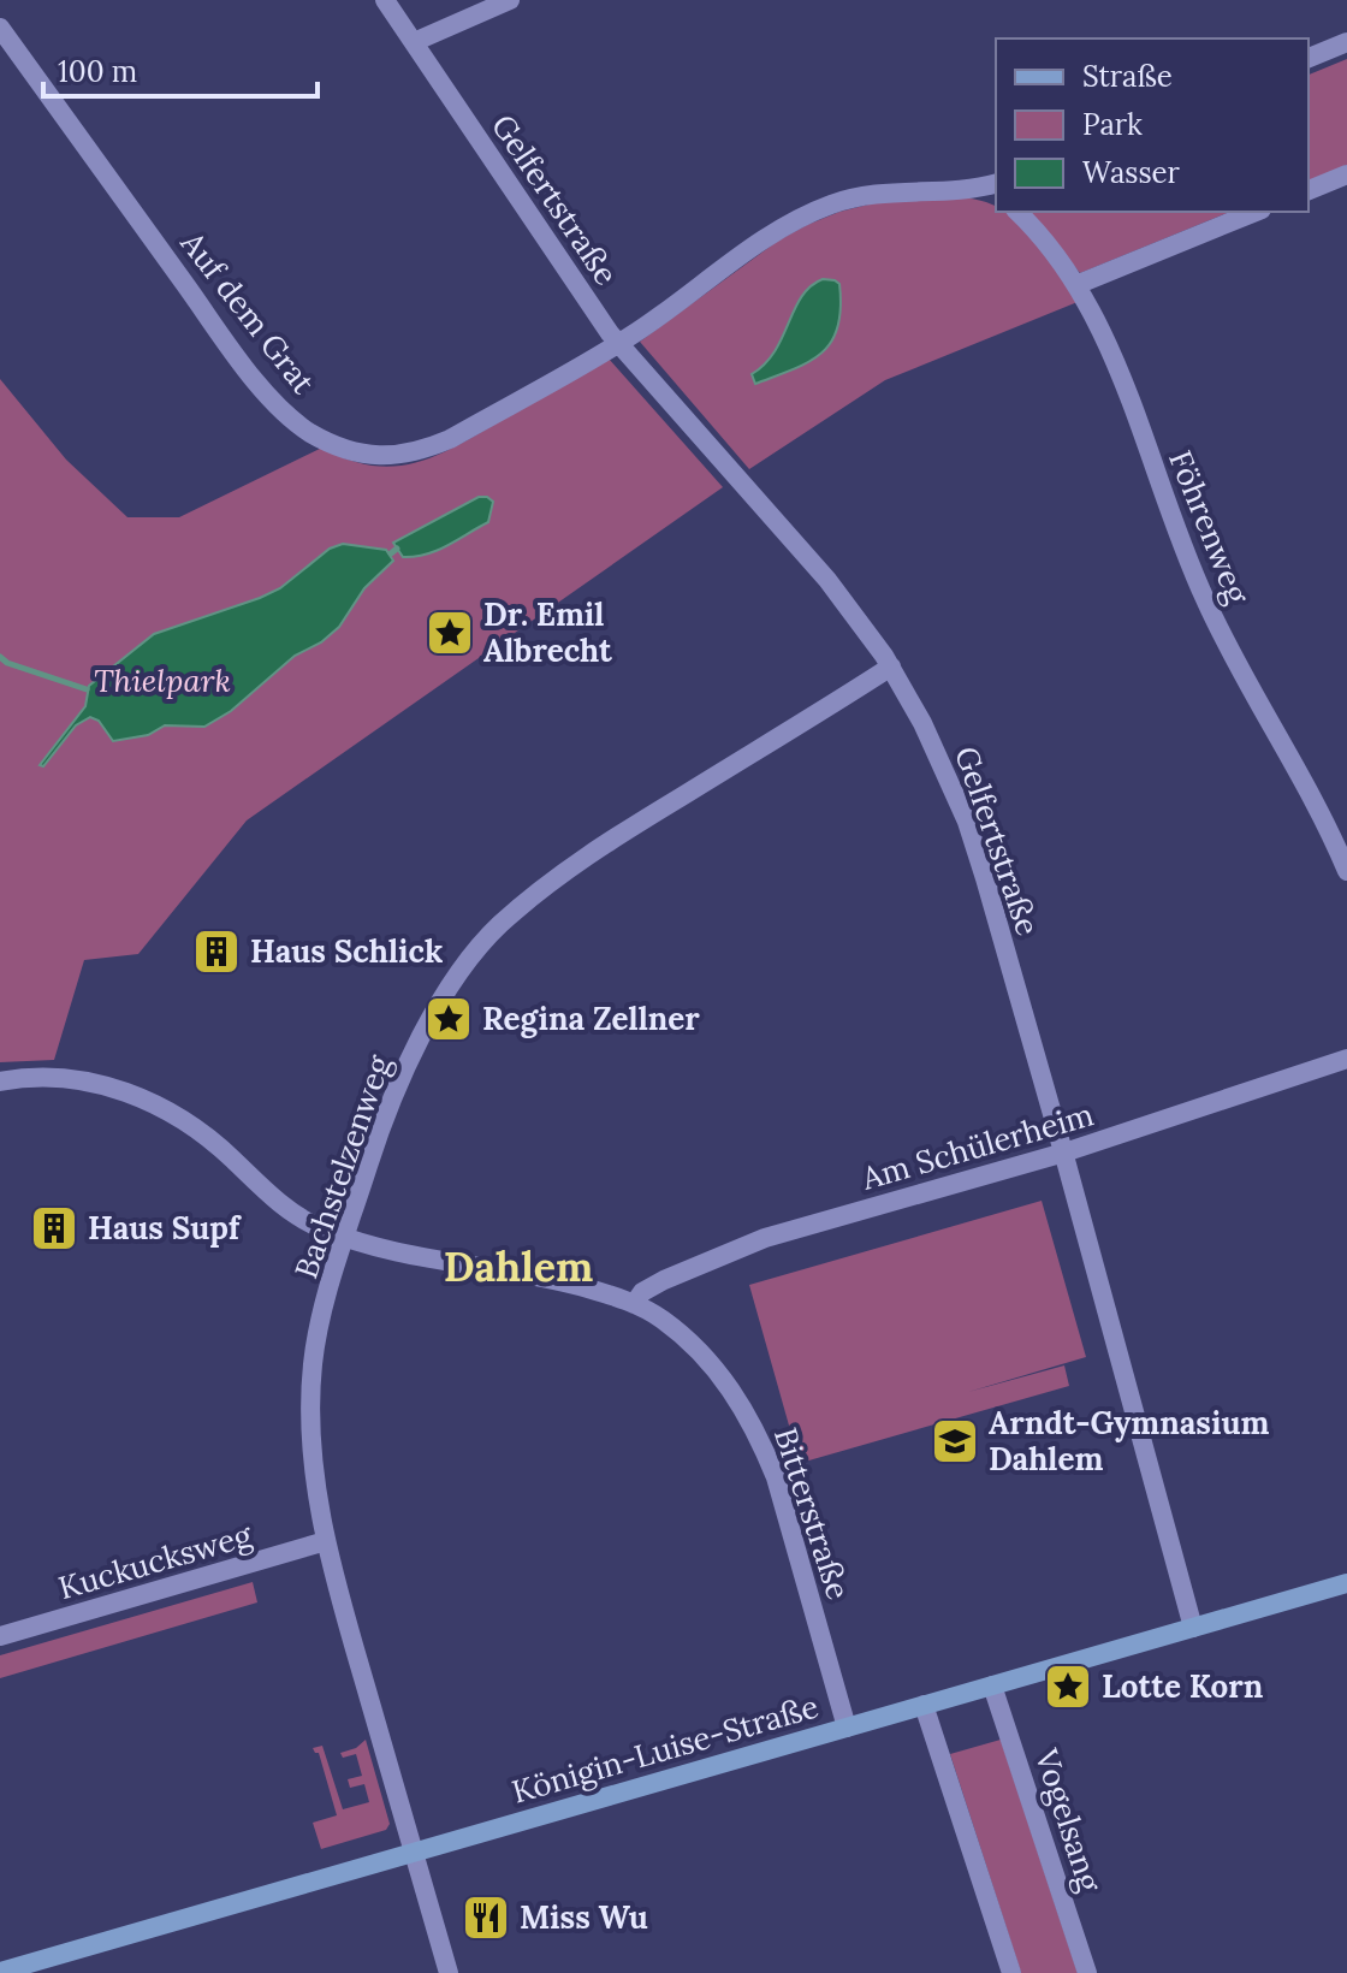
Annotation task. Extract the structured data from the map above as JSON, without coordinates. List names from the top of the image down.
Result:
{
  "streets": {
    "main road": ["Königin-Luise-Straße"],
    "street": [
      "Gelfertstraße",
      "Auf dem Grat",
      "Föhrenweg",
      "Am Schülerheim",
      "Bachstelzenweg",
      "Bitterstraße",
      "Kuckucksweg",
      "Vogelsang"
    ]
  },
  "crossings": [
    ["Gelfertstraße", "Auf dem Grat"],
    ["Gelfertstraße", "Am Schülerheim"],
    ["Gelfertstraße", "Bachstelzenweg"],
    ["Gelfertstraße", "Königin-Luise-Straße"],
    ["Am Schülerheim", "Bitterstraße"],
    ["Bachstelzenweg", "Bitterstraße"],
    ["Bachstelzenweg", "Kuckucksweg"],
    ["Bachstelzenweg", "Königin-Luise-Straße"],
    ["Bitterstraße", "Königin-Luise-Straße"],
    ["Königin-Luise-Straße", "Vogelsang"]
  ],
  "districts": ["Dahlem"],
  "parks": ["Thielpark"],
  "places": {
    "place": ["Dr. Emil Albrecht", "Regina Zellner", "Lotte Korn"],
    "building": ["Haus Schlick", "Haus Supf"],
    "school or university": ["Arndt-Gymnasium Dahlem"],
    "restaurant": ["Miss Wu"]
  },
  "legend": ["Straße", "Park", "Wasser"],
  "scale_bar": "100 m"
}
